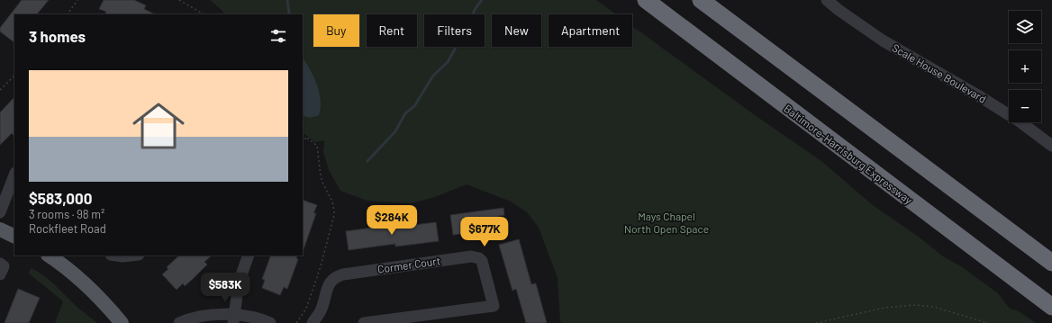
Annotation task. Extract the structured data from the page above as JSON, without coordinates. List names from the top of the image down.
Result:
{
  "streets": {
    "highway": ["Baltimore-Harrisburg Expressway"],
    "street": ["Scale House Boulevard", "Cormer Court"]
  },
  "parks": ["Mays Chapel North Open Space"],
  "page": {
    "map_buttons": ["+", "−"],
    "chip": [
      "Buy",
      "Rent",
      "Filters",
      "New",
      "Apartment"
    ],
    "heading": "3 homes",
    "list": [
      {
        "name": "$583,000",
        "note": "3 rooms · 98 m² · Rockfleet Road"
      }
    ],
    "price": ["$284K", "$677K", "$583K"]
  }
}
